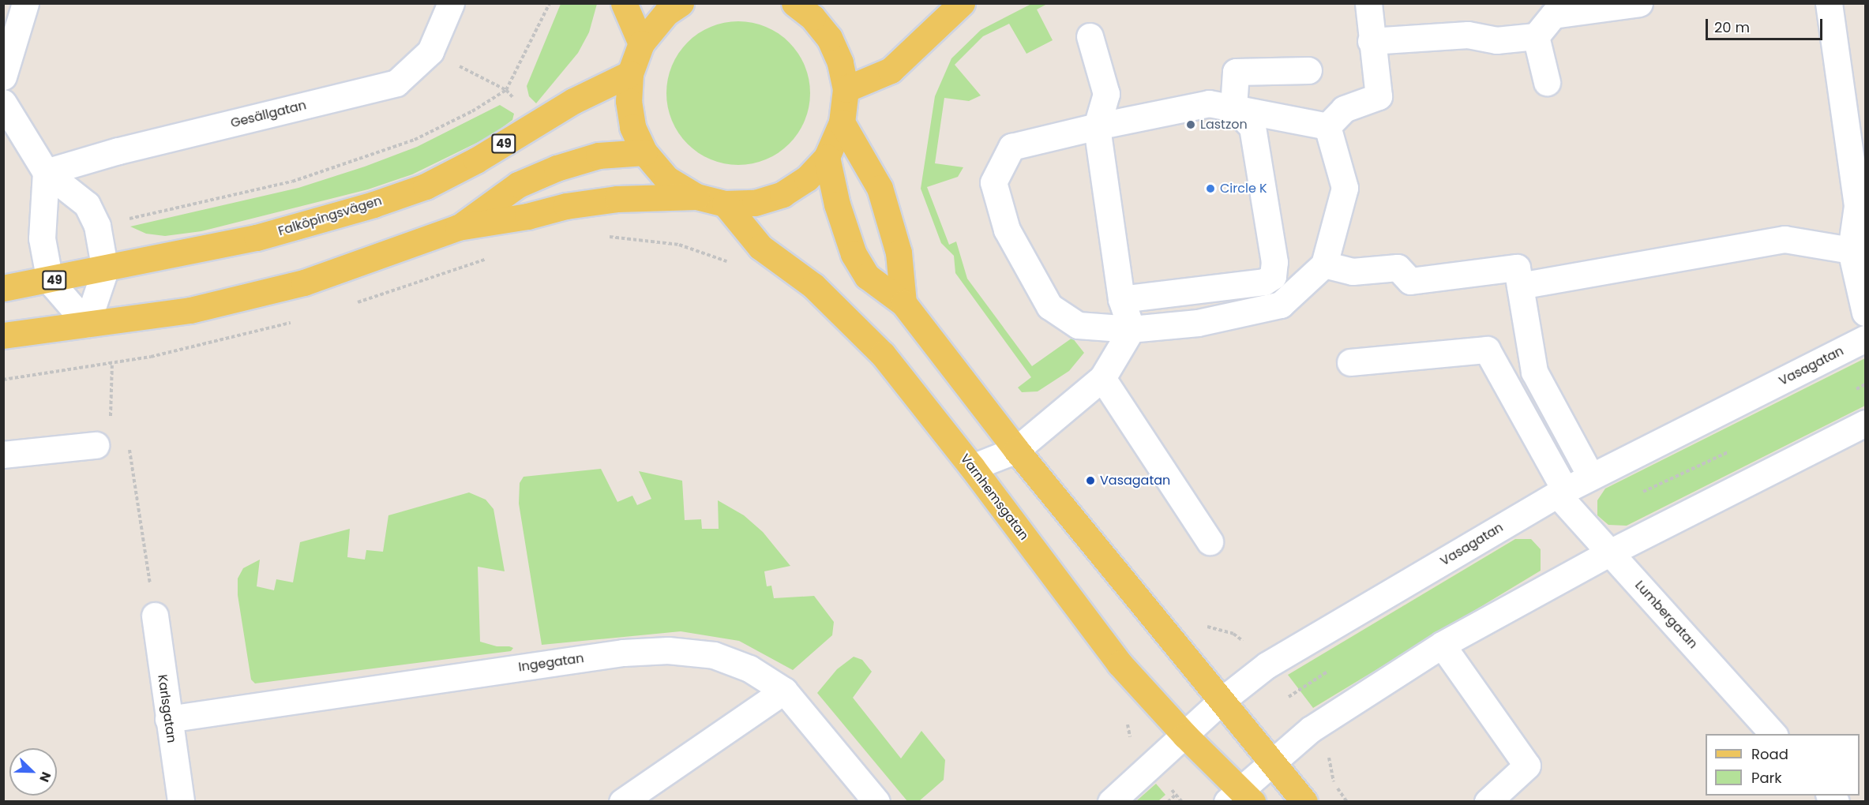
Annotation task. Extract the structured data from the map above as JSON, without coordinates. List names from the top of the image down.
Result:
{
  "streets": {
    "main road": ["49", "Falköpingsvägen", "Varnhemsgatan"],
    "street": [
      "Gesällgatan",
      "Vasagatan",
      "Lumbergatan",
      "Ingegatan",
      "Karlsgatan"
    ]
  },
  "crossings": [
    ["Vasagatan", "Varnhemsgatan"],
    ["Vasagatan", "Lumbergatan"],
    ["Ingegatan", "Karlsgatan"]
  ],
  "places": ["Lastzon", "Circle K", "Vasagatan"],
  "legend": ["Road", "Park"],
  "scale_bar": "20 m",
  "north": "bottom right"
}
